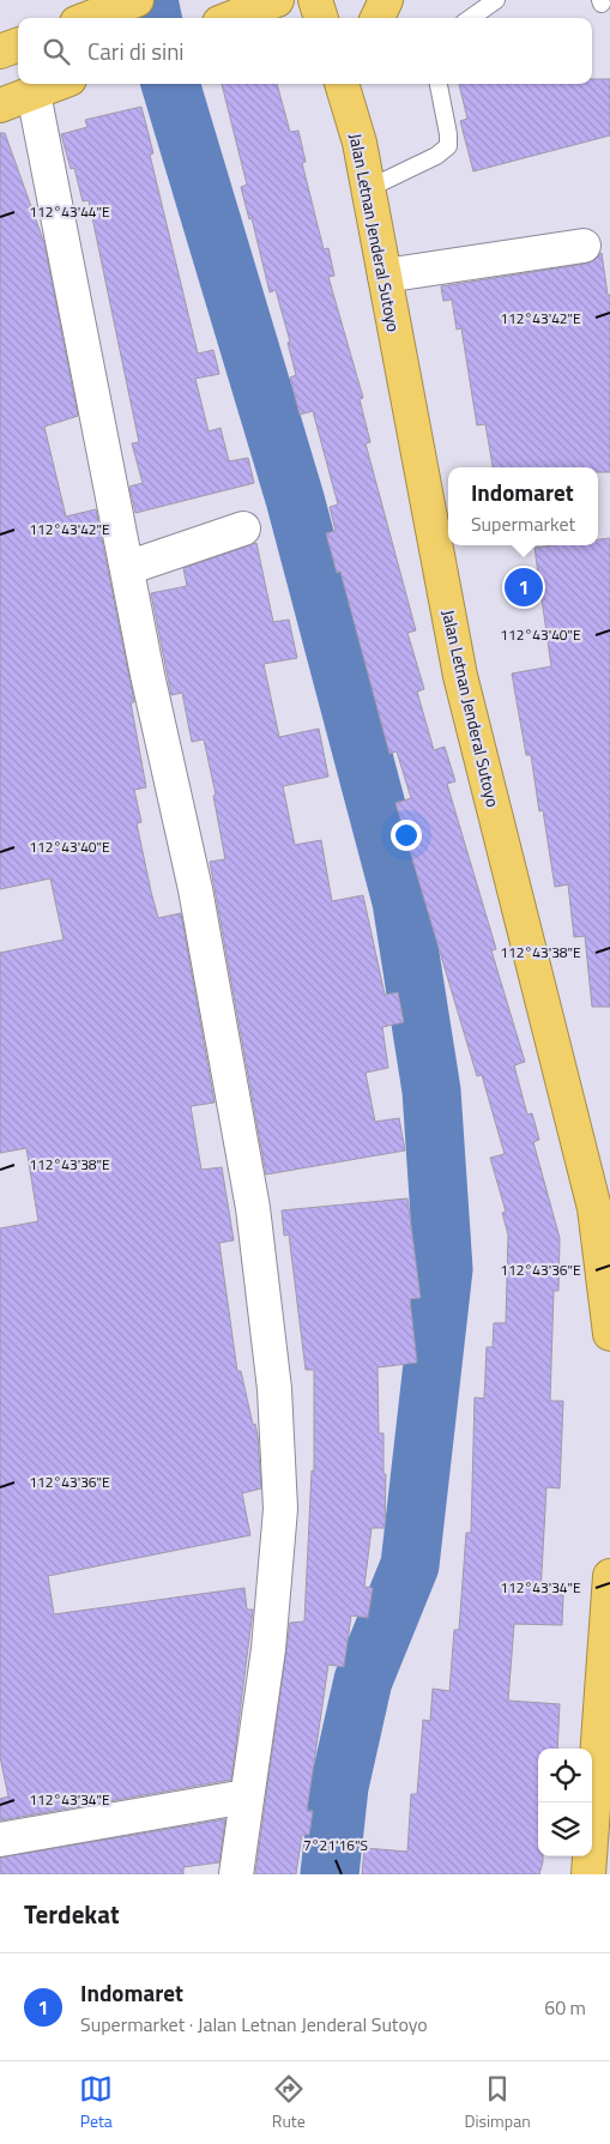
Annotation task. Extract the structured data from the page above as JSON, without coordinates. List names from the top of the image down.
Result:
{
  "streets": {
    "highway": ["Jalan Letnan Jenderal Sutoyo"]
  },
  "page": {
    "search": "Cari di sini",
    "popup": ["Indomaret", "Supermarket"],
    "pins": "1",
    "heading": "Terdekat",
    "list": [
      {
        "mark": "1",
        "name": "Indomaret",
        "note": "Supermarket · Jalan Letnan Jenderal Sutoyo",
        "value": "60 m"
      }
    ],
    "nav": ["Peta", "Rute", "Disimpan"]
  },
  "coordinates": [
    "112°43'44\"E",
    "112°43'42\"E",
    "112°43'40\"E",
    "112°43'38\"E",
    "112°43'36\"E",
    "112°43'34\"E",
    "7°21'16\"S"
  ]
}
